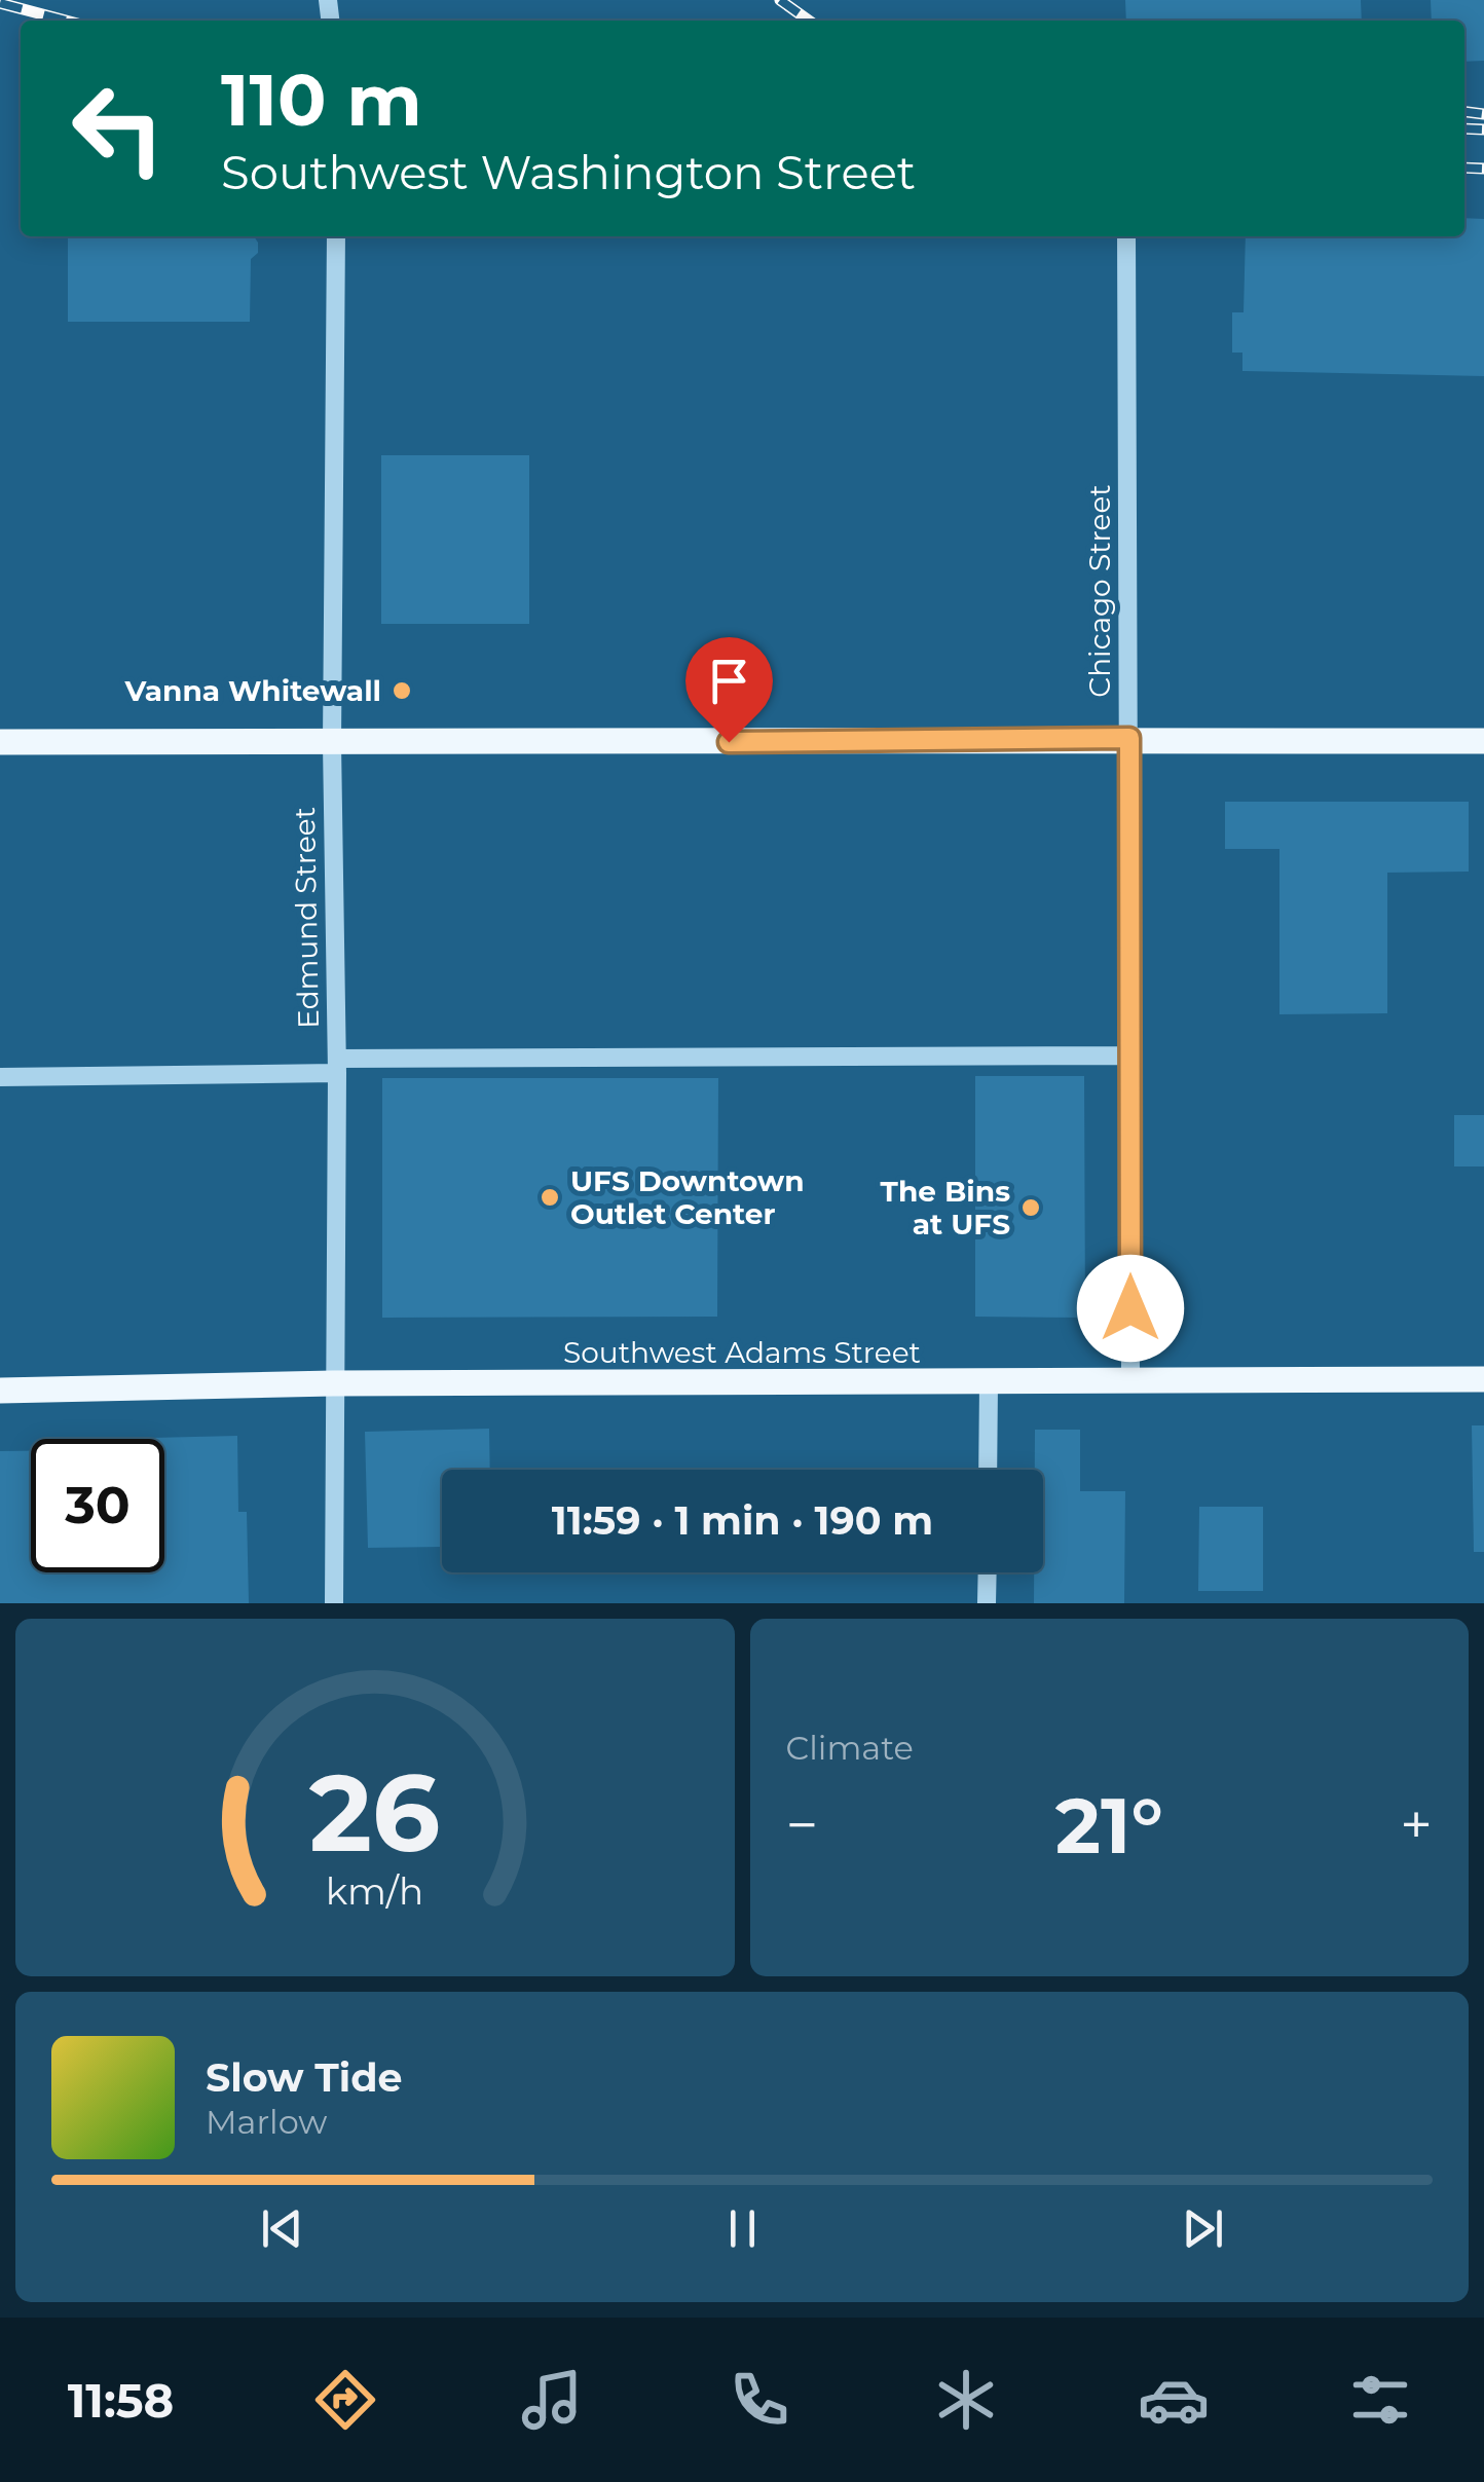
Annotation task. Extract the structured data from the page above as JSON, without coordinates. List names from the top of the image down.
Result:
{
  "streets": {
    "main road": ["Southwest Adams Street"],
    "street": ["Chicago Street", "Edmund Street"]
  },
  "crossings": [
    ["Chicago Street", "Southwest Adams Street"],
    ["Edmund Street", "Southwest Adams Street"]
  ],
  "places": ["Vanna Whitewall", "UFS Downtown Outlet Center", "The Bins at UFS"],
  "page": {
    "turn": ["110 m", "Southwest Washington Street"],
    "limit": "30",
    "trip": "11:59 · 1 min · 190 m",
    "tile": "Climate",
    "heat": ["−", "21°", "+"],
    "song": ["Slow Tide", "Marlow"],
    "tabs": "11:58",
    "gauge": ["26", "km/h"]
  }
}
